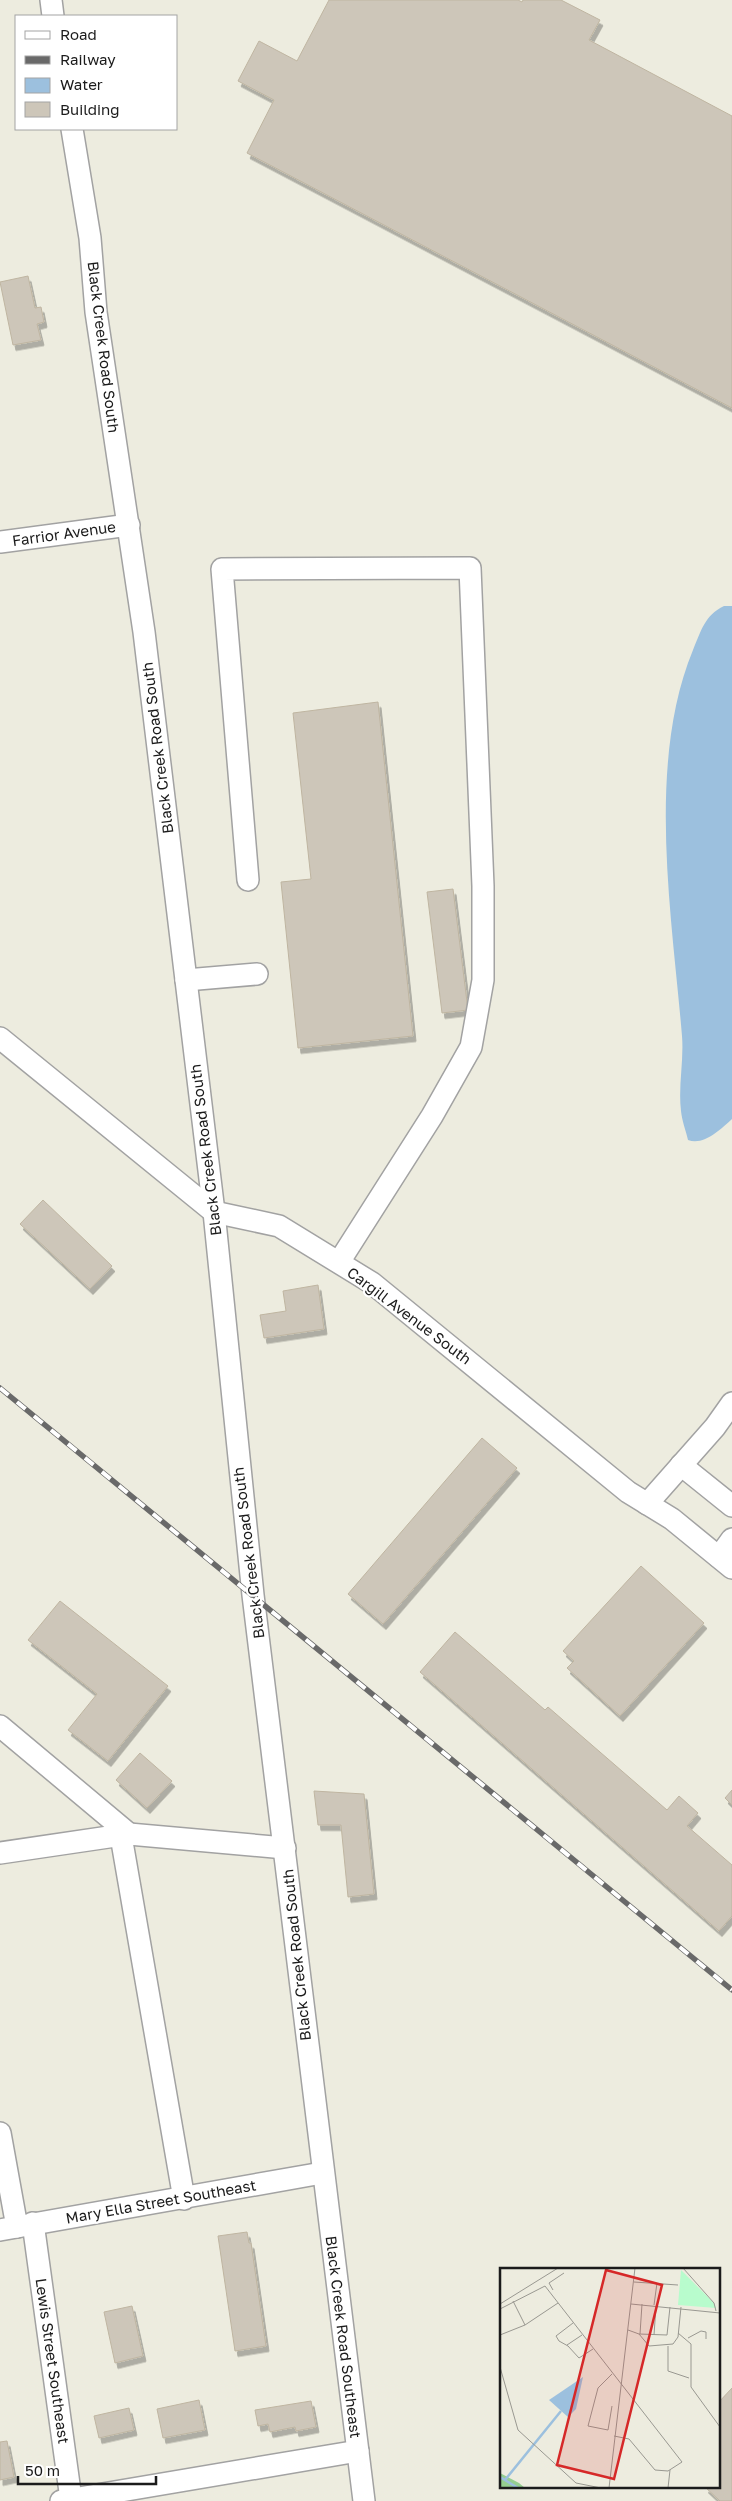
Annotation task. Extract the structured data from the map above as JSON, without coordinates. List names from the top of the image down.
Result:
{
  "streets": {
    "street": [
      "Black Creek Road South",
      "Farrior Avenue",
      "Cargill Avenue South",
      "Mary Ella Street Southeast",
      "Black Creek Road Southeast",
      "Lewis Street Southeast"
    ]
  },
  "crossings": [
    ["Black Creek Road South", "Farrior Avenue"],
    ["Black Creek Road South", "Cargill Avenue South"],
    ["Black Creek Road South", "Mary Ella Street Southeast"],
    ["Black Creek Road South", "Black Creek Road Southeast"],
    ["Mary Ella Street Southeast", "Black Creek Road Southeast"],
    ["Mary Ella Street Southeast", "Lewis Street Southeast"]
  ],
  "legend": [
    "Road",
    "Railway",
    "Water",
    "Building"
  ],
  "scale_bar": "50 m"
}
